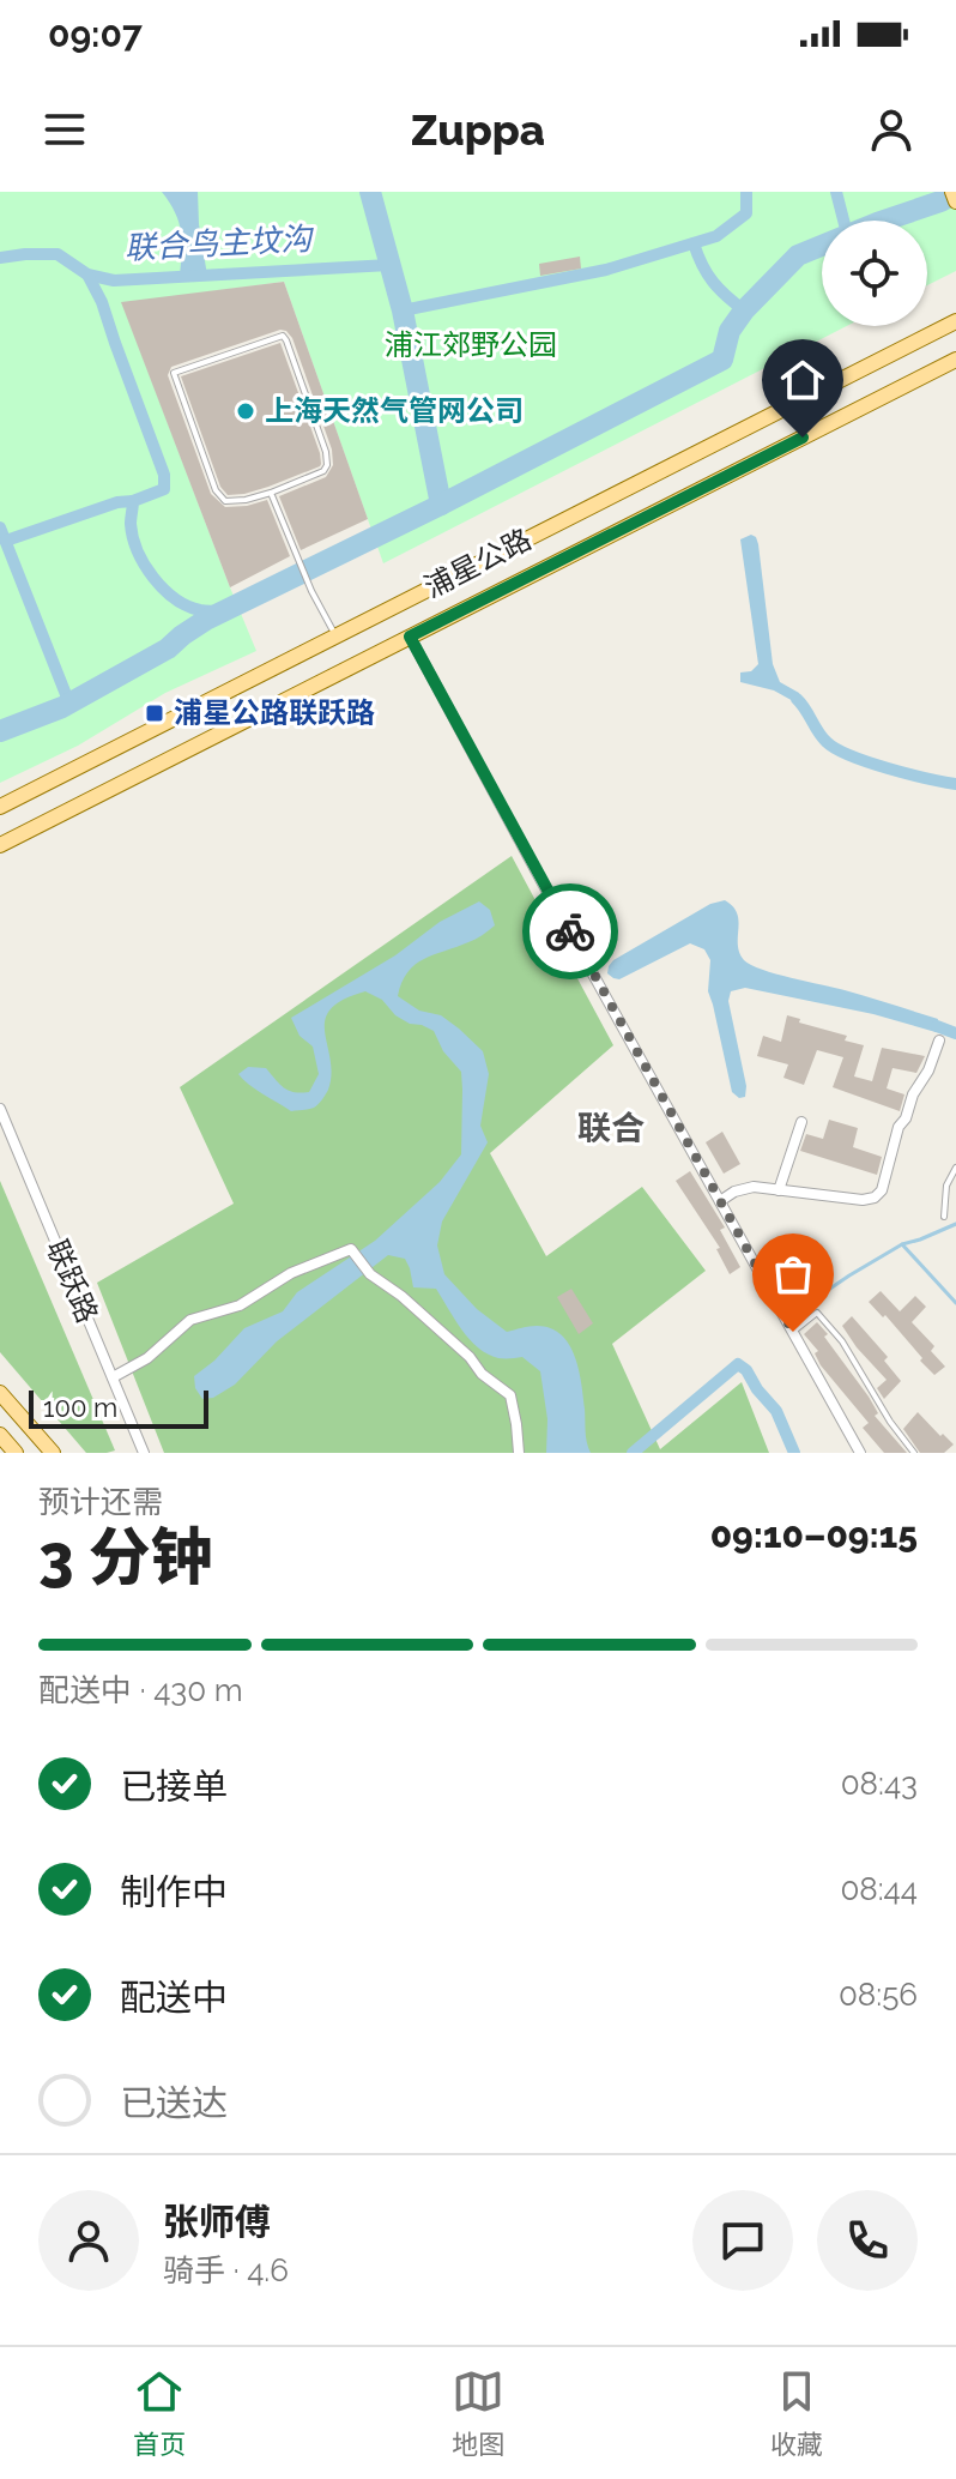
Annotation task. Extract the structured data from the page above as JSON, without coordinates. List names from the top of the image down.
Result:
{
  "streets": {
    "main road": ["浦星公路"],
    "street": ["联跃路"]
  },
  "districts": ["联合"],
  "water": ["联合鸟主坟沟"],
  "parks": ["浦江郊野公园"],
  "places": {
    "other": ["上海天然气管网公司"],
    "transit": ["浦星公路联跃路"]
  },
  "scale_bar": "100 m",
  "page": {
    "status": "09:07",
    "header": "Zuppa",
    "scale": "100 m",
    "heading": ["3 分钟", "预计还需", "09:10–09:15"],
    "panel": ["张师傅", "骑手 · 4.6"],
    "bar": "配送中 · 430 m",
    "list": [
      ["已接单", "08:43"],
      ["制作中", "08:44"],
      ["配送中", "08:56"],
      "已送达"
    ],
    "tabs": ["首页", "地图", "收藏"]
  }
}
